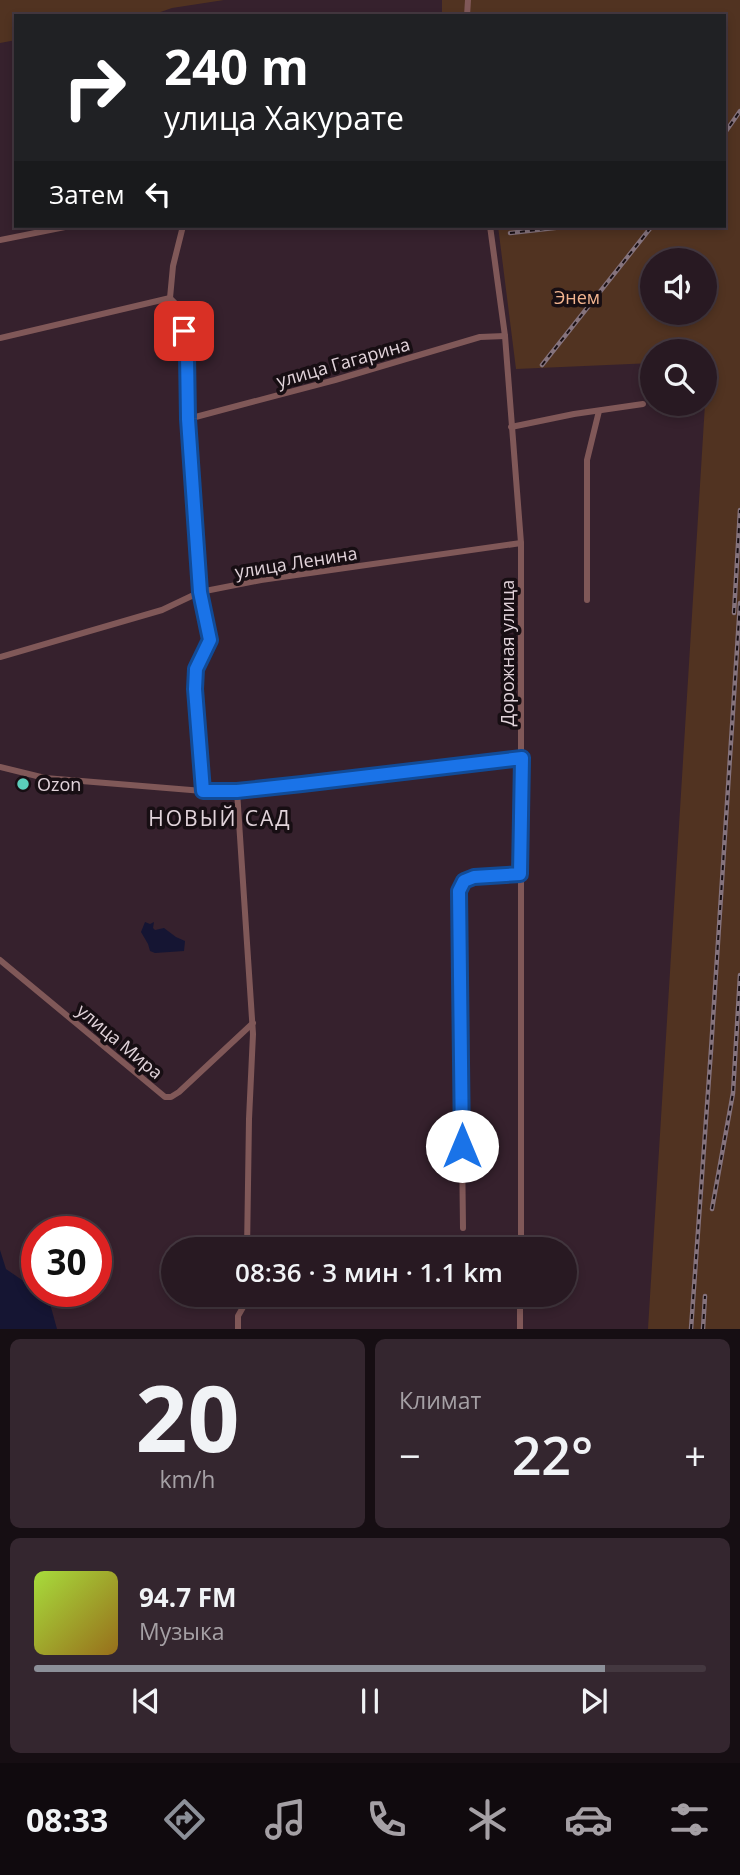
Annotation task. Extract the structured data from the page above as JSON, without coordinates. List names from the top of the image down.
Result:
{
  "streets": {
    "street": [
      "улица Гагарина",
      "улица Ленина",
      "Дорожная улица",
      "улица Мира"
    ]
  },
  "crossings": [
    ["улица Гагарина", "Дорожная улица"],
    ["улица Ленина", "Дорожная улица"]
  ],
  "districts": ["НОВЫЙ САД"],
  "parks": ["Энем"],
  "places": ["Ozon"],
  "page": {
    "turn": ["240 m", "улица Хакурате"],
    "then": "Затем",
    "limit": "30",
    "trip": "08:36 · 3 мин · 1.1 km",
    "tile": [
      ["20", "km/h"],
      "Климат"
    ],
    "heat": ["−", "22°", "+"],
    "song": ["94.7 FM", "Музыка"],
    "tabs": "08:33"
  }
}
